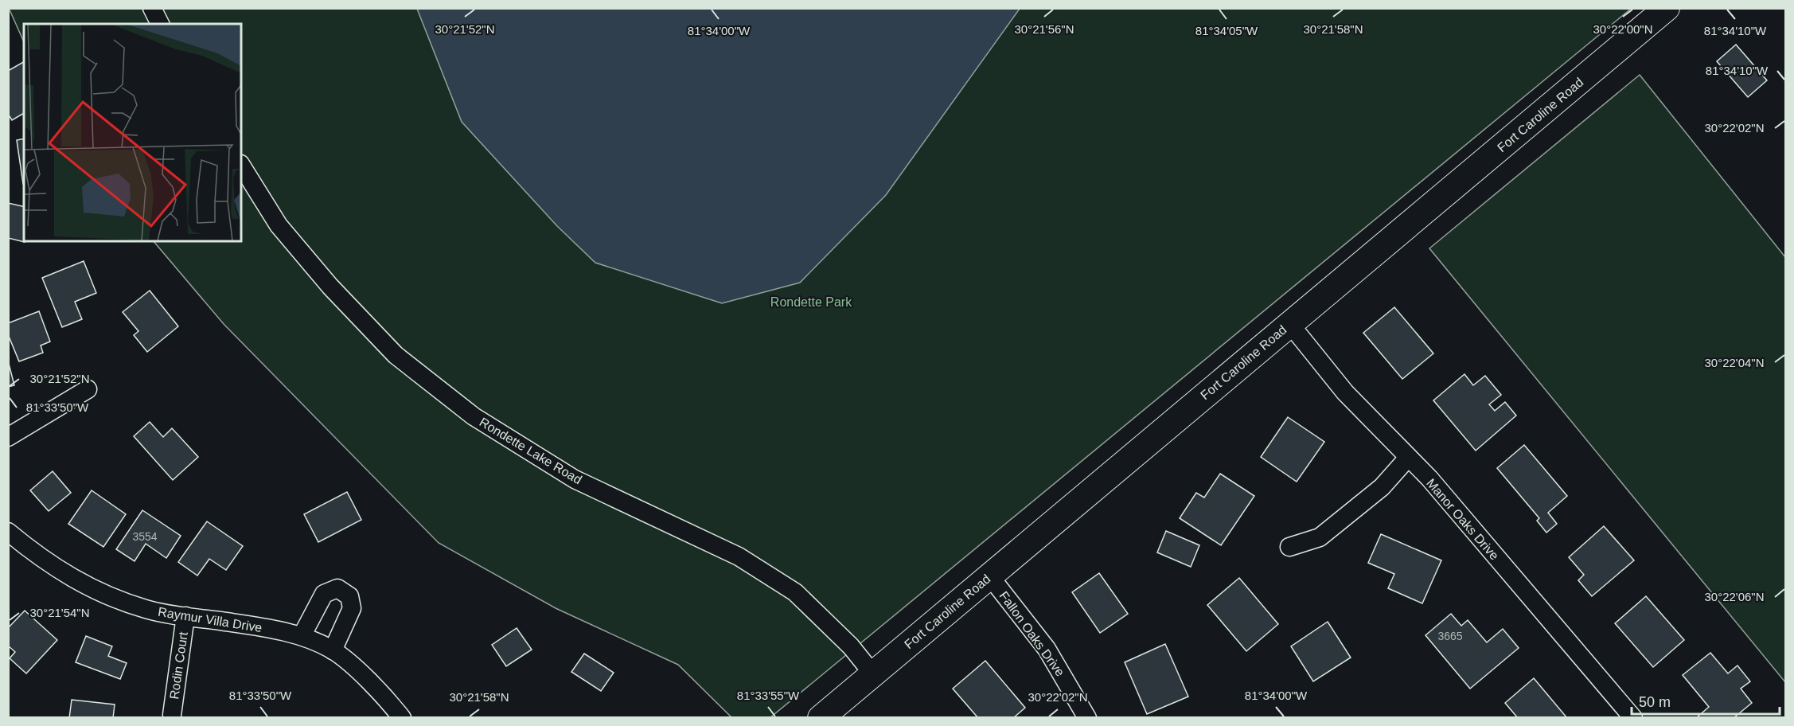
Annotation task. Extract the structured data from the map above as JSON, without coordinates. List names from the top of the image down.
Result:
{
  "streets": {
    "street": [
      "Fort Caroline Road",
      "Rondette Lake Road",
      "Manor Oaks Drive",
      "Raymur Villa Drive",
      "Fallon Oaks Drive",
      "Rodin Court"
    ]
  },
  "crossings": [
    ["Fort Caroline Road", "Rondette Lake Road"],
    ["Fort Caroline Road", "Manor Oaks Drive"],
    ["Fort Caroline Road", "Fallon Oaks Drive"],
    ["Raymur Villa Drive", "Rodin Court"]
  ],
  "parks": ["Rondette Park"],
  "house_numbers": ["3554", "3665"],
  "scale_bar": "50 m",
  "coordinates": [
    "30°21'52\"N",
    "30°21'56\"N",
    "30°22'00\"N",
    "30°21'58\"N",
    "81°34'10\"W",
    "81°34'00\"W",
    "81°34'05\"W",
    "30°22'02\"N",
    "30°22'04\"N",
    "81°33'50\"W",
    "30°22'06\"N",
    "30°21'54\"N",
    "81°33'55\"W"
  ]
}
